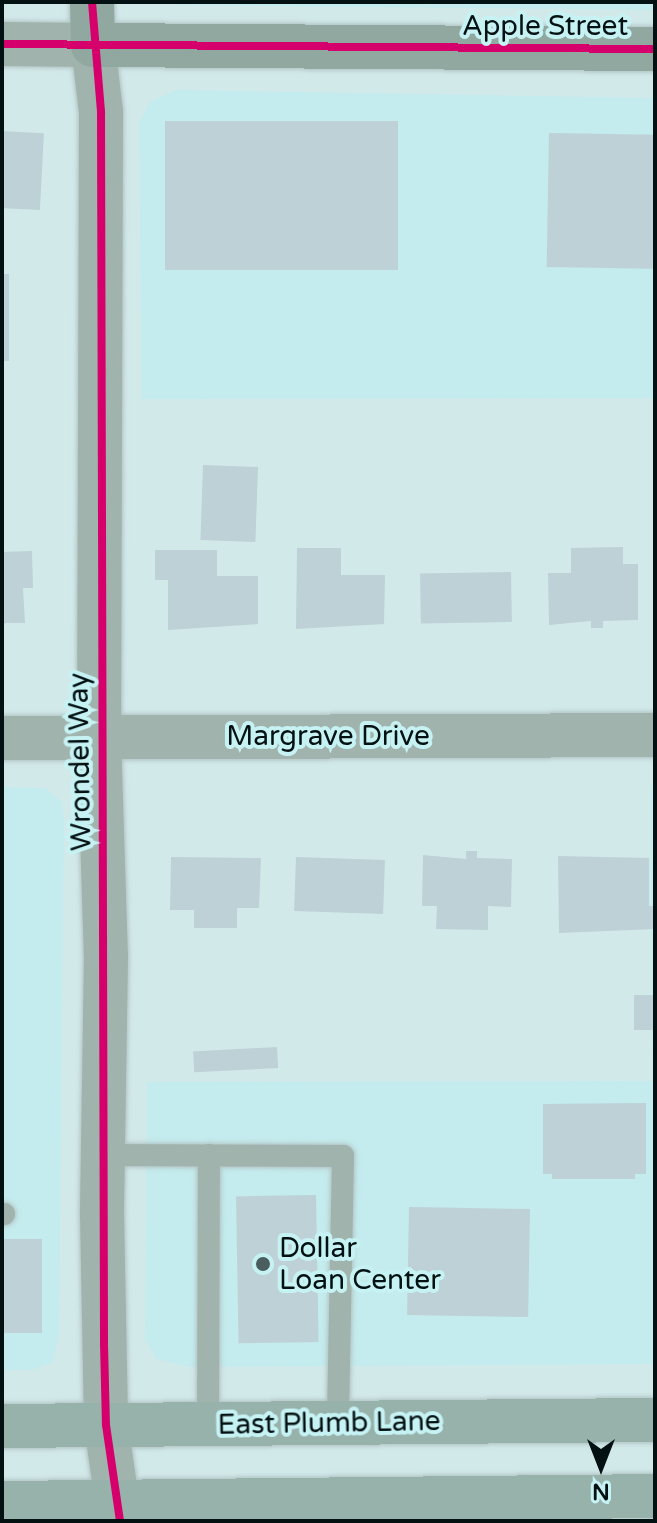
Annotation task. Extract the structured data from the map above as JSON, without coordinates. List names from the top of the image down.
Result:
{
  "streets": {
    "main road": ["East Plumb Lane"],
    "street": ["Apple Street", "Margrave Drive", "Wrondel Way"]
  },
  "crossings": [
    ["Apple Street", "Wrondel Way"],
    ["Margrave Drive", "Wrondel Way"],
    ["Wrondel Way", "East Plumb Lane"]
  ],
  "places": ["Dollar Loan Center"],
  "north": "bottom"
}
